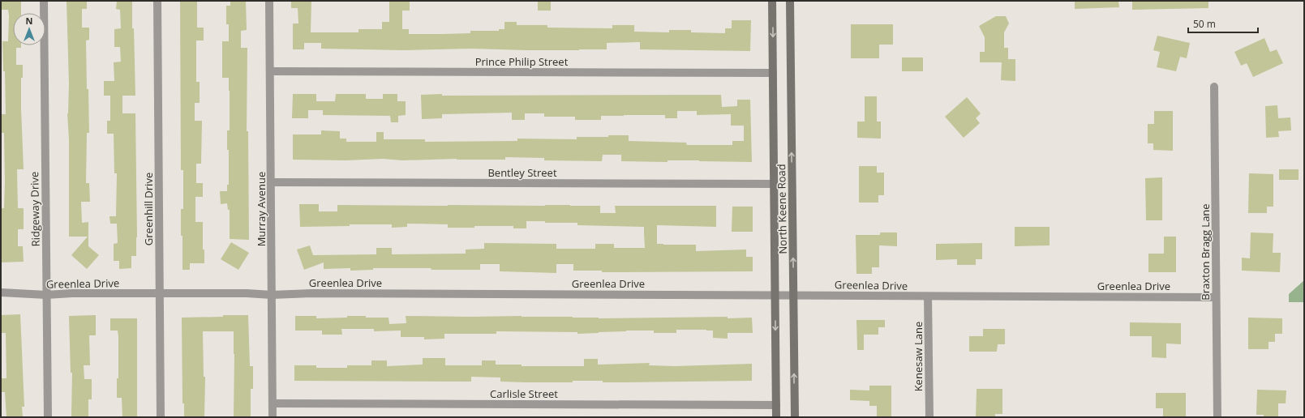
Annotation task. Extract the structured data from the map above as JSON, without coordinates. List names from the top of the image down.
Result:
{
  "streets": {
    "main road": ["North Keene Road"],
    "street": [
      "Prince Philip Street",
      "Bentley Street",
      "Ridgeway Drive",
      "Greenhill Drive",
      "Murray Avenue",
      "Braxton Bragg Lane",
      "Greenlea Drive",
      "Kenesaw Lane",
      "Carlisle Street"
    ]
  },
  "crossings": [
    ["Prince Philip Street", "Murray Avenue"],
    ["Prince Philip Street", "North Keene Road"],
    ["Bentley Street", "Murray Avenue"],
    ["Bentley Street", "North Keene Road"],
    ["Ridgeway Drive", "Greenlea Drive"],
    ["Greenhill Drive", "Greenlea Drive"],
    ["Murray Avenue", "Greenlea Drive"],
    ["Murray Avenue", "Carlisle Street"],
    ["North Keene Road", "Greenlea Drive"],
    ["North Keene Road", "Carlisle Street"],
    ["Braxton Bragg Lane", "Greenlea Drive"],
    ["Greenlea Drive", "Kenesaw Lane"]
  ],
  "scale_bar": "50 m",
  "north": "top"
}
